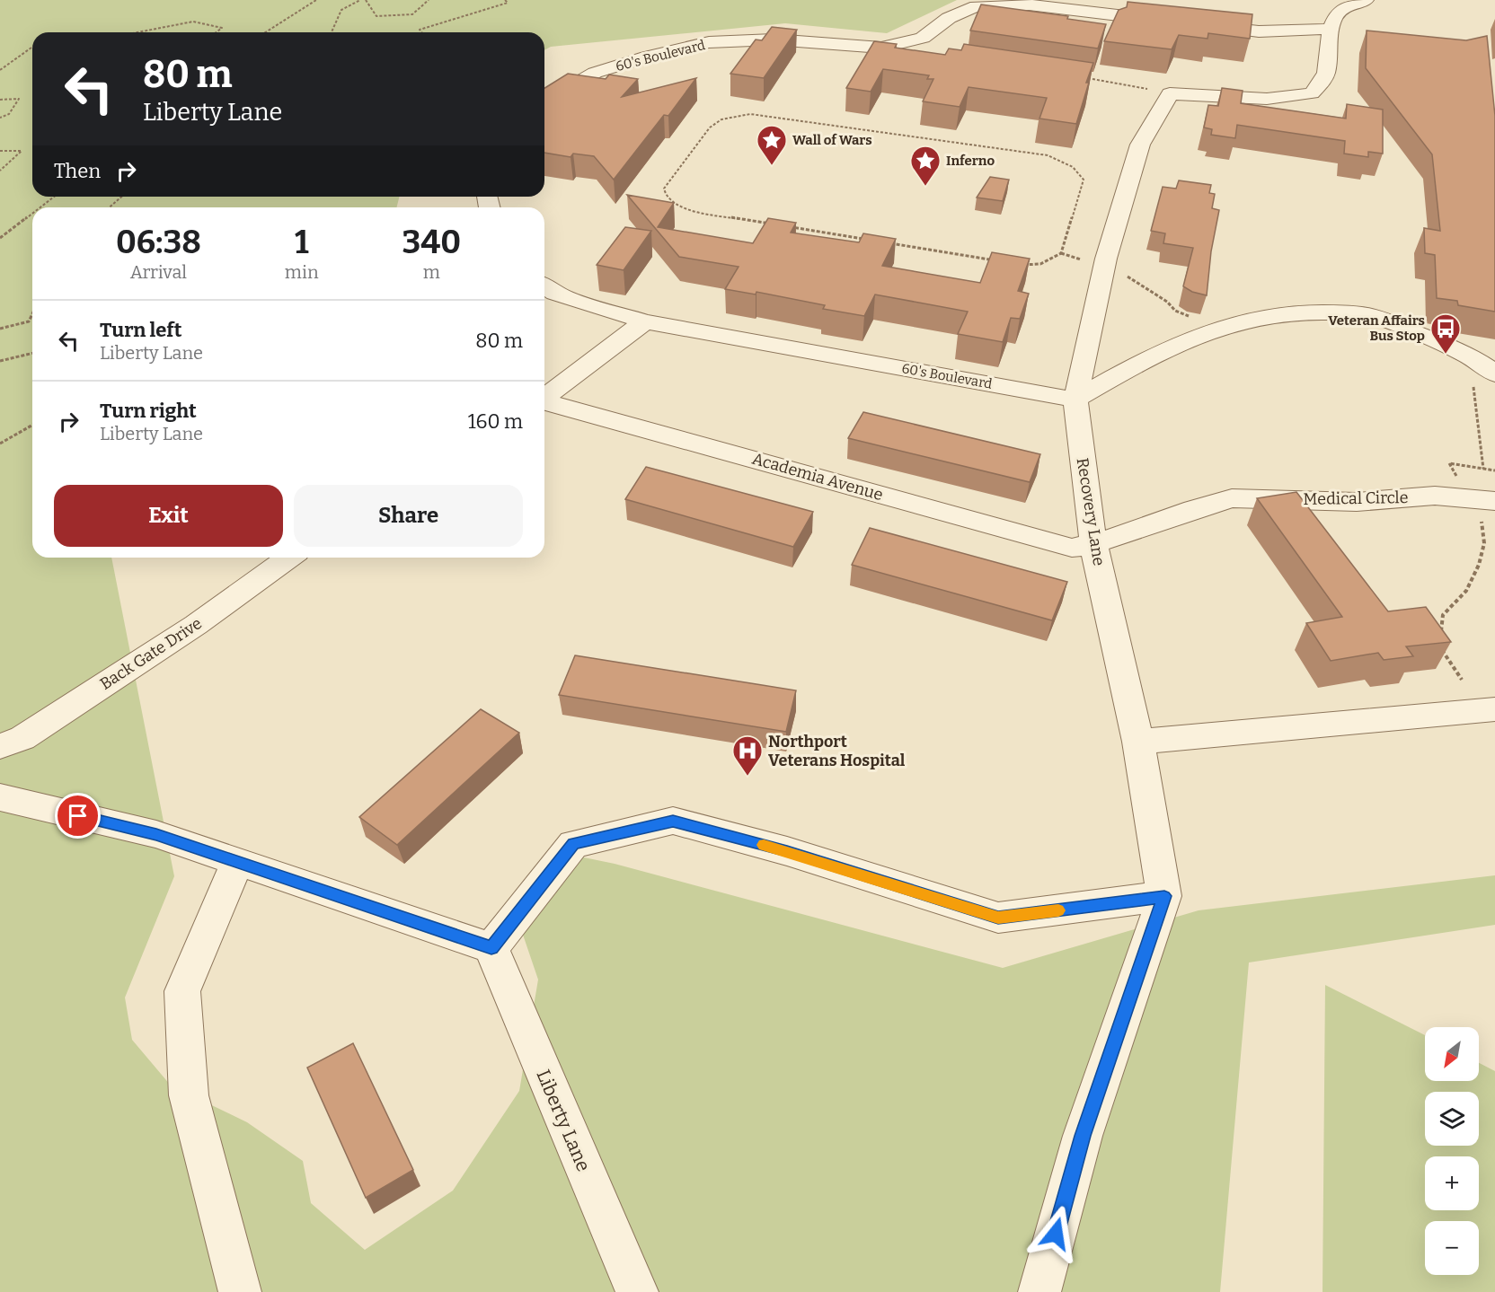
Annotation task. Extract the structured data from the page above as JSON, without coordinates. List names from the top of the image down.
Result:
{
  "streets": {
    "lane": [
      "60's Boulevard",
      "Academia Avenue",
      "Medical Circle",
      "Recovery Lane",
      "Back Gate Drive",
      "Liberty Lane"
    ]
  },
  "crossings": [
    ["60's Boulevard", "Recovery Lane"],
    ["Academia Avenue", "Medical Circle"],
    ["Academia Avenue", "Recovery Lane"],
    ["Medical Circle", "Recovery Lane"]
  ],
  "places": {
    "place": ["Wall of Wars", "Inferno"],
    "bus stop": ["Veteran Affairs Bus Stop"],
    "hospital": ["Northport Veterans Hospital"]
  },
  "north": "bottom left",
  "page": {
    "turn": ["80 m", "Liberty Lane"],
    "then": "Then",
    "eta": [
      "06:38",
      "Arrival",
      "1",
      "min",
      "340",
      "m"
    ],
    "list": [
      {
        "name": "Turn left",
        "note": "Liberty Lane",
        "value": "80 m"
      },
      {
        "name": "Turn right",
        "note": "Liberty Lane",
        "value": "160 m"
      }
    ],
    "buttons": ["Exit", "Share"],
    "map_buttons": ["+", "−"]
  }
}
